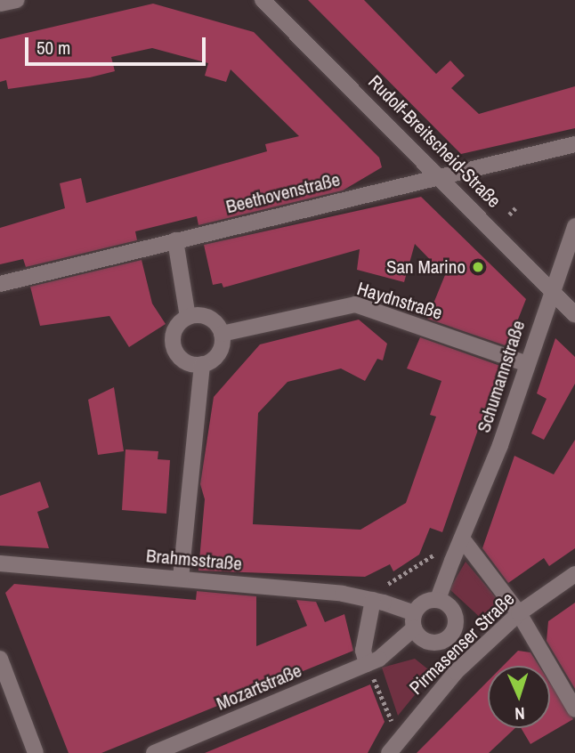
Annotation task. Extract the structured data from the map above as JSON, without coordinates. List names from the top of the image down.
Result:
{
  "streets": {
    "street": [
      "Rudolf-Breitscheid-Straße",
      "Beethovenstraße",
      "Haydnstraße",
      "Schumannstraße",
      "Brahmsstraße",
      "Pirmasenser Straße",
      "Mozartstraße"
    ]
  },
  "crossings": [
    ["Rudolf-Breitscheid-Straße", "Beethovenstraße"],
    ["Rudolf-Breitscheid-Straße", "Schumannstraße"],
    ["Haydnstraße", "Schumannstraße"],
    ["Schumannstraße", "Brahmsstraße"],
    ["Schumannstraße", "Mozartstraße"],
    ["Brahmsstraße", "Mozartstraße"]
  ],
  "places": ["San Marino"],
  "scale_bar": "50 m",
  "north": "bottom"
}
